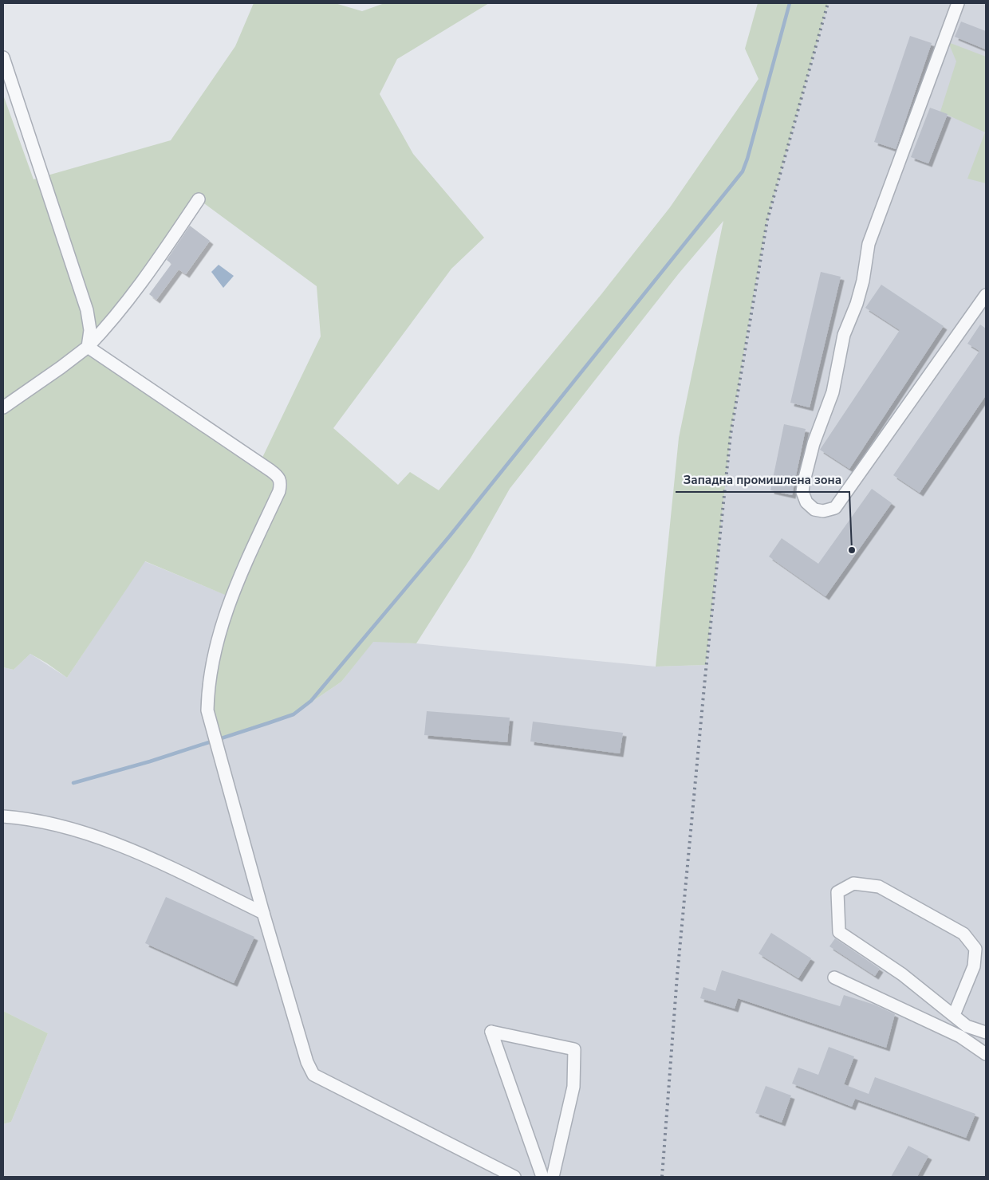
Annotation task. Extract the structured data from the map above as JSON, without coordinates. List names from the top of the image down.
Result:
{
  "places": ["Западна промишлена зона"]
}
